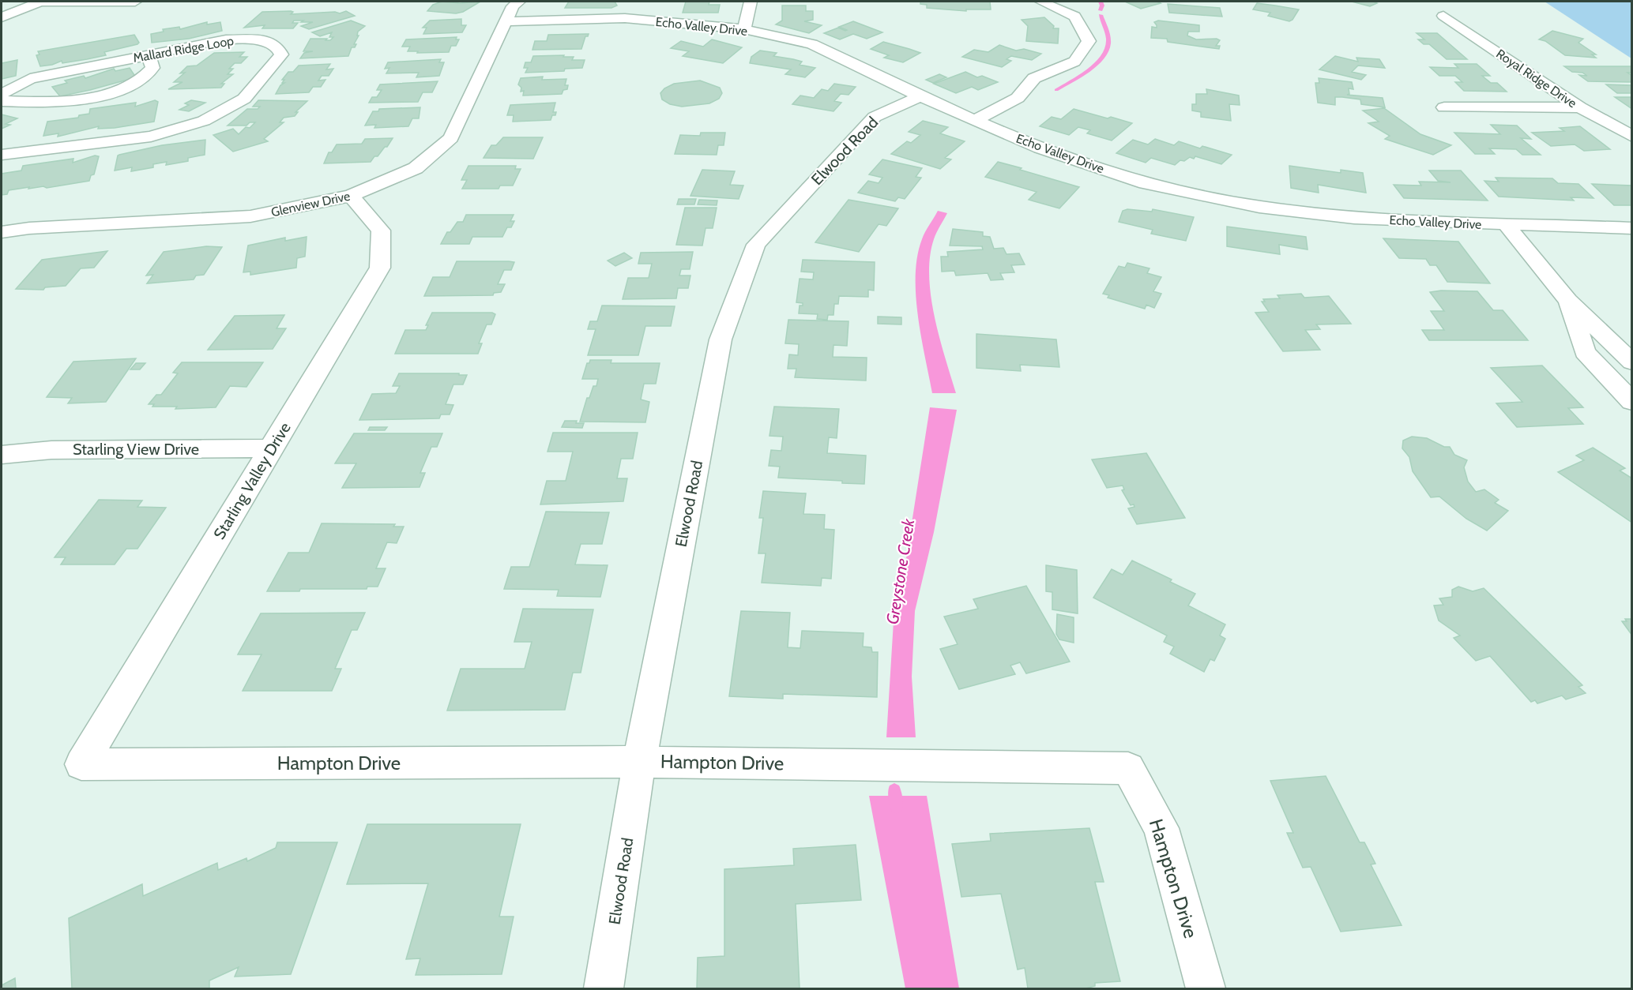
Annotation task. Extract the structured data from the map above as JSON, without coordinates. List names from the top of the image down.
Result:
{
  "streets": {
    "street": [
      "Echo Valley Drive",
      "Mallard Ridge Loop",
      "Royal Ridge Drive",
      "Elwood Road",
      "Glenview Drive",
      "Starling View Drive",
      "Starling Valley Drive",
      "Hampton Drive"
    ]
  },
  "crossings": [
    ["Echo Valley Drive", "Elwood Road"],
    ["Echo Valley Drive", "Glenview Drive"],
    ["Elwood Road", "Hampton Drive"],
    ["Glenview Drive", "Starling Valley Drive"],
    ["Starling View Drive", "Starling Valley Drive"],
    ["Starling Valley Drive", "Hampton Drive"]
  ],
  "water": ["Greystone Creek"]
}
